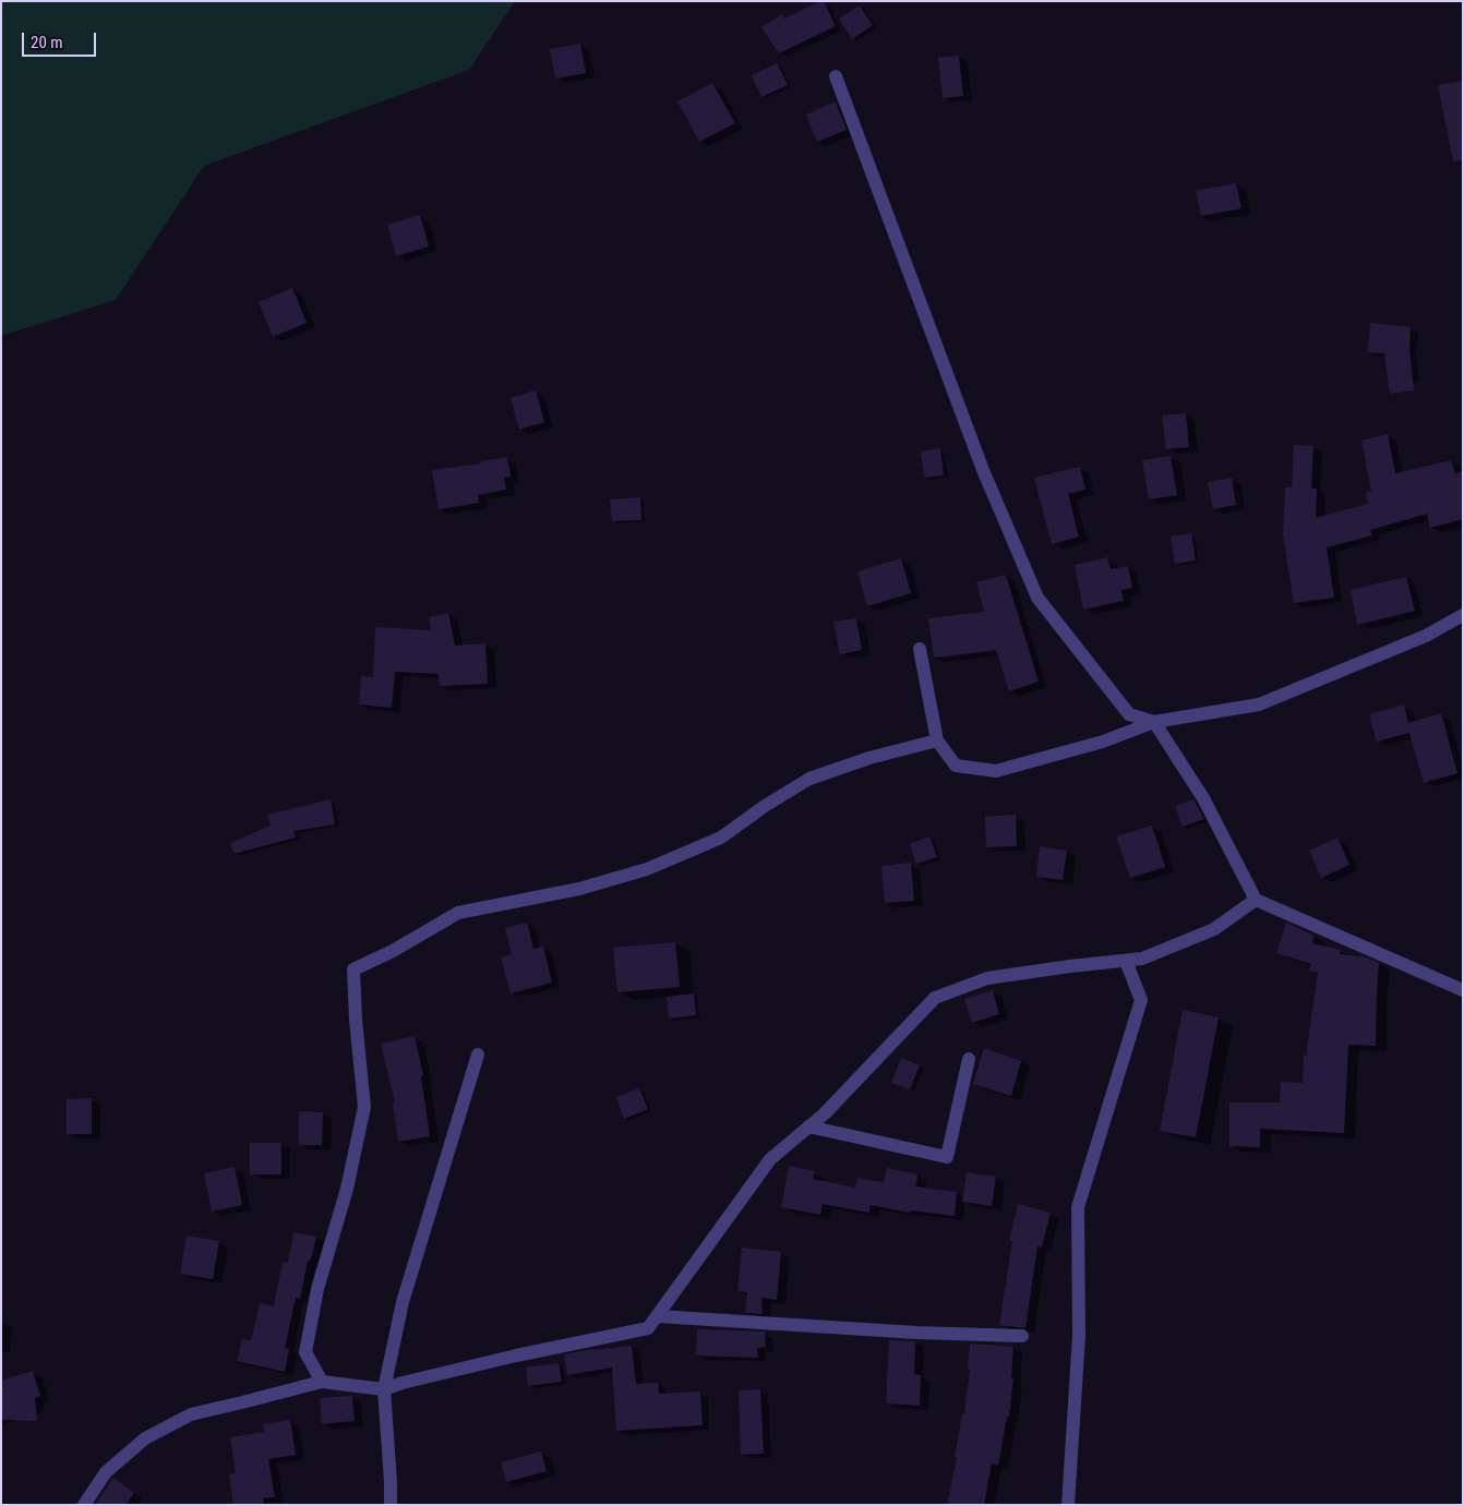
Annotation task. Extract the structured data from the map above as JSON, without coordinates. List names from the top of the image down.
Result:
{
  "scale_bar": "20 m"
}
